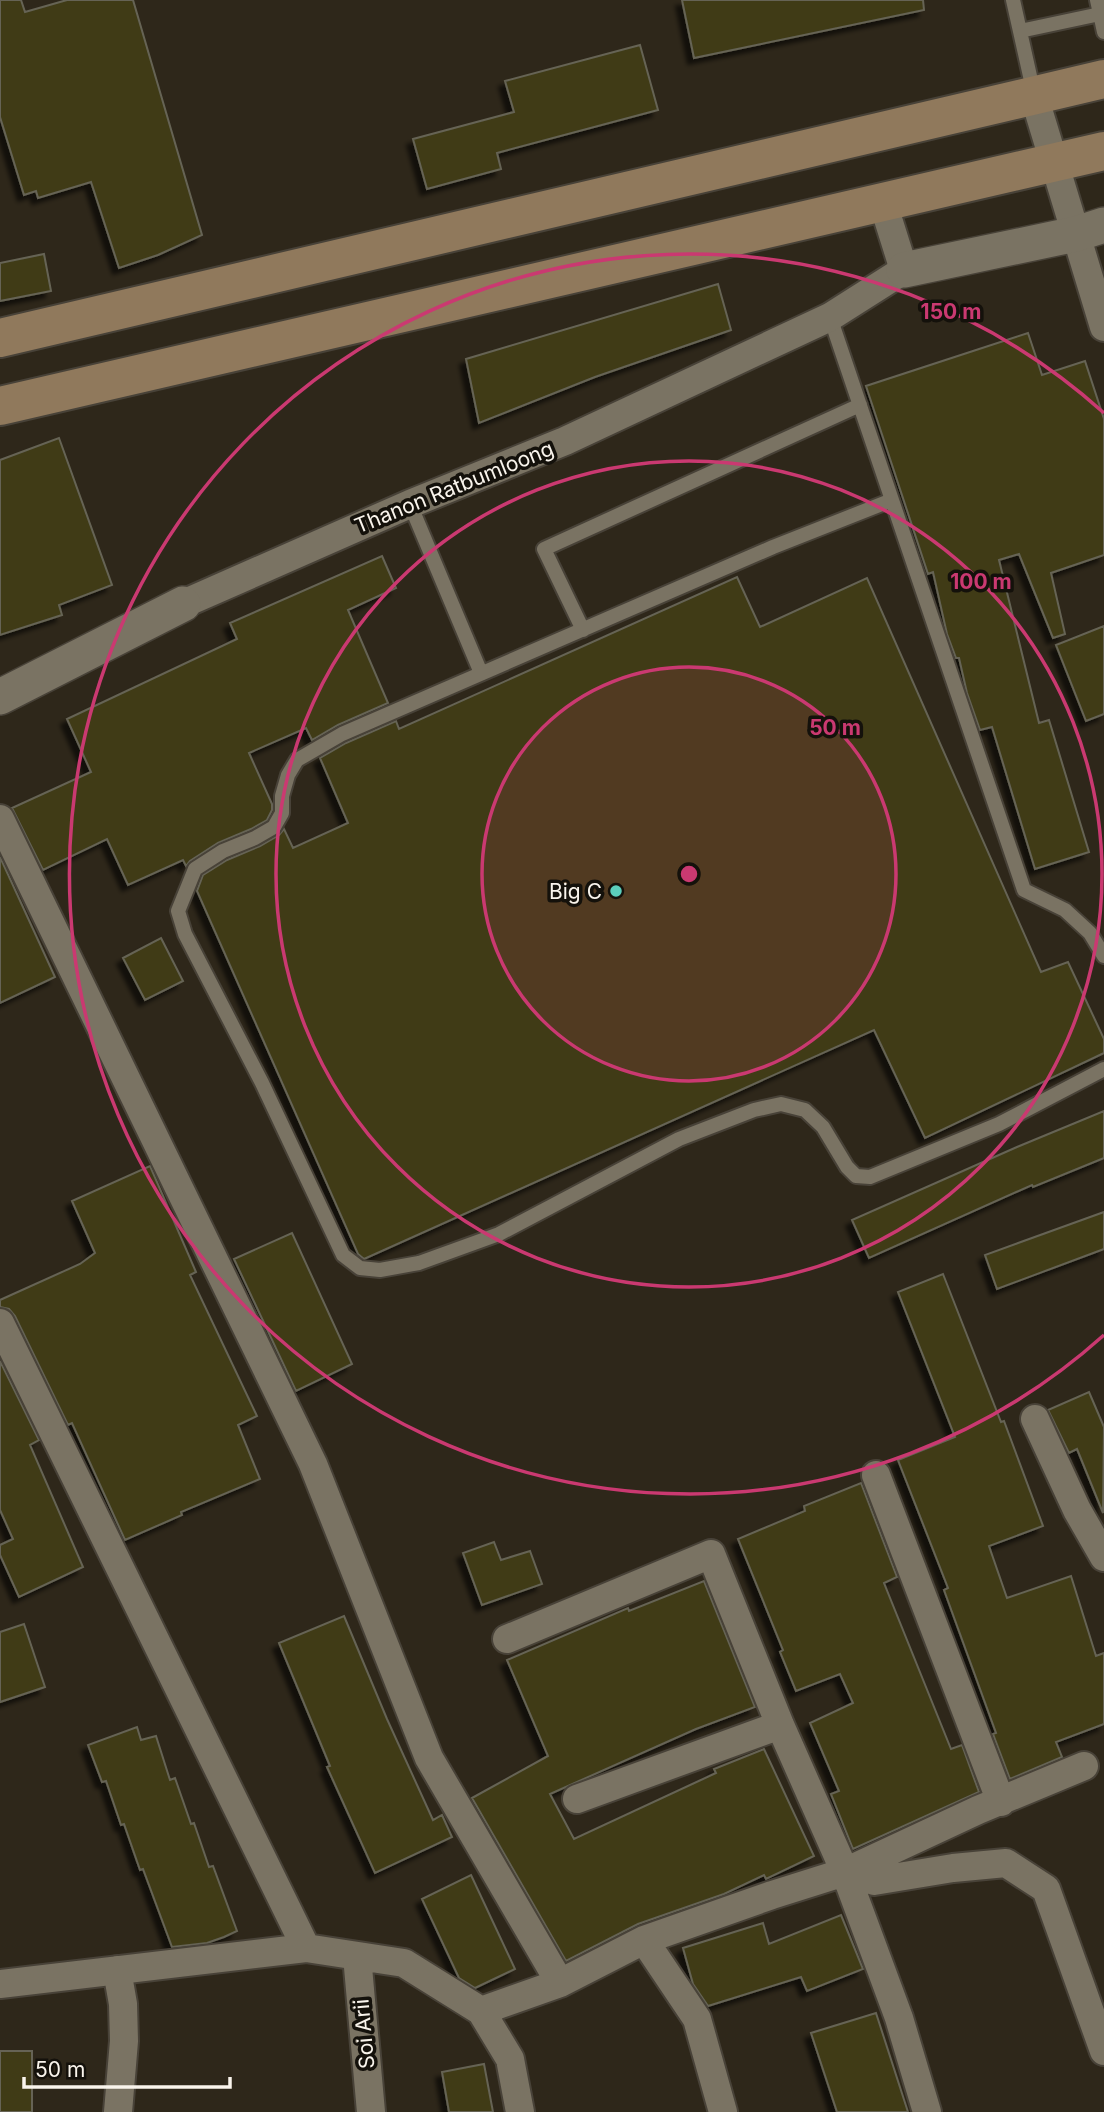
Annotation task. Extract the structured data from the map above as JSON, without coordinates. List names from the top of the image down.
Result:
{
  "streets": {
    "street": ["Thanon Ratbumloong", "Soi Arii"]
  },
  "places": ["Big C"],
  "scale_bar": "50 m",
  "rings": ["150 m", "100 m", "50 m"]
}
